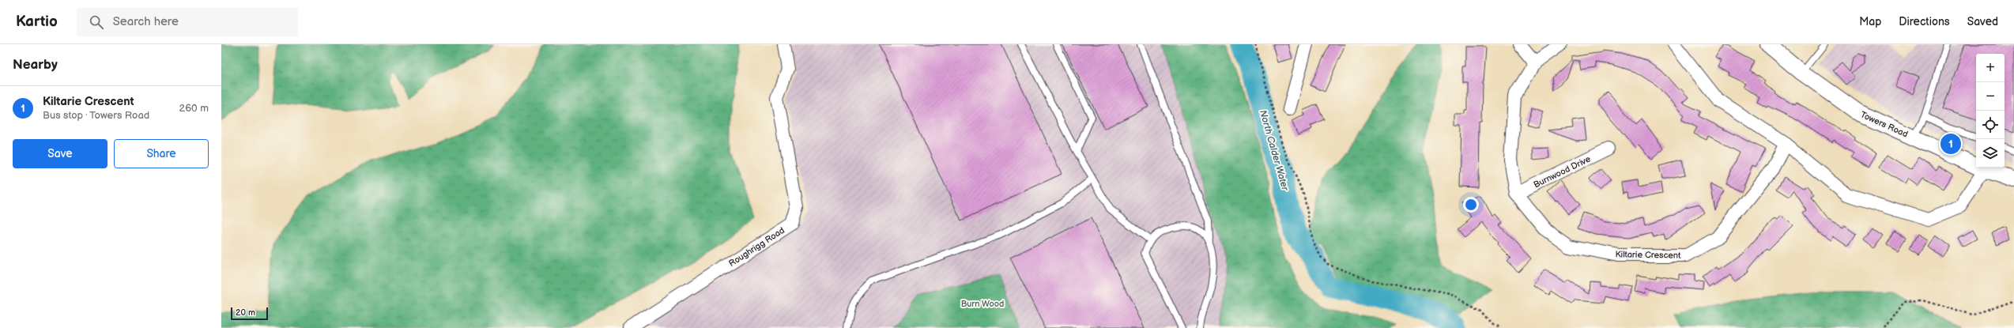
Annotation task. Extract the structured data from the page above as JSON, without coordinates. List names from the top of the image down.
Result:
{
  "streets": {
    "street": [
      "Towers Road",
      "Burnwood Drive",
      "Roughrigg Road",
      "Kiltarie Crescent"
    ]
  },
  "crossings": [
    ["Burnwood Drive", "Kiltarie Crescent"]
  ],
  "water": ["North Calder Water"],
  "parks": ["Burn Wood"],
  "scale_bar": "20 m",
  "page": {
    "header": "Kartio",
    "search": "Search here",
    "nav": ["Map", "Directions", "Saved"],
    "heading": "Nearby",
    "map_buttons": ["+", "−"],
    "list": [
      {
        "mark": "1",
        "name": "Kiltarie Crescent",
        "note": "Bus stop · Towers Road",
        "value": "260 m"
      }
    ],
    "buttons": ["Save", "Share"],
    "pins": "1",
    "scale": "20 m"
  }
}
